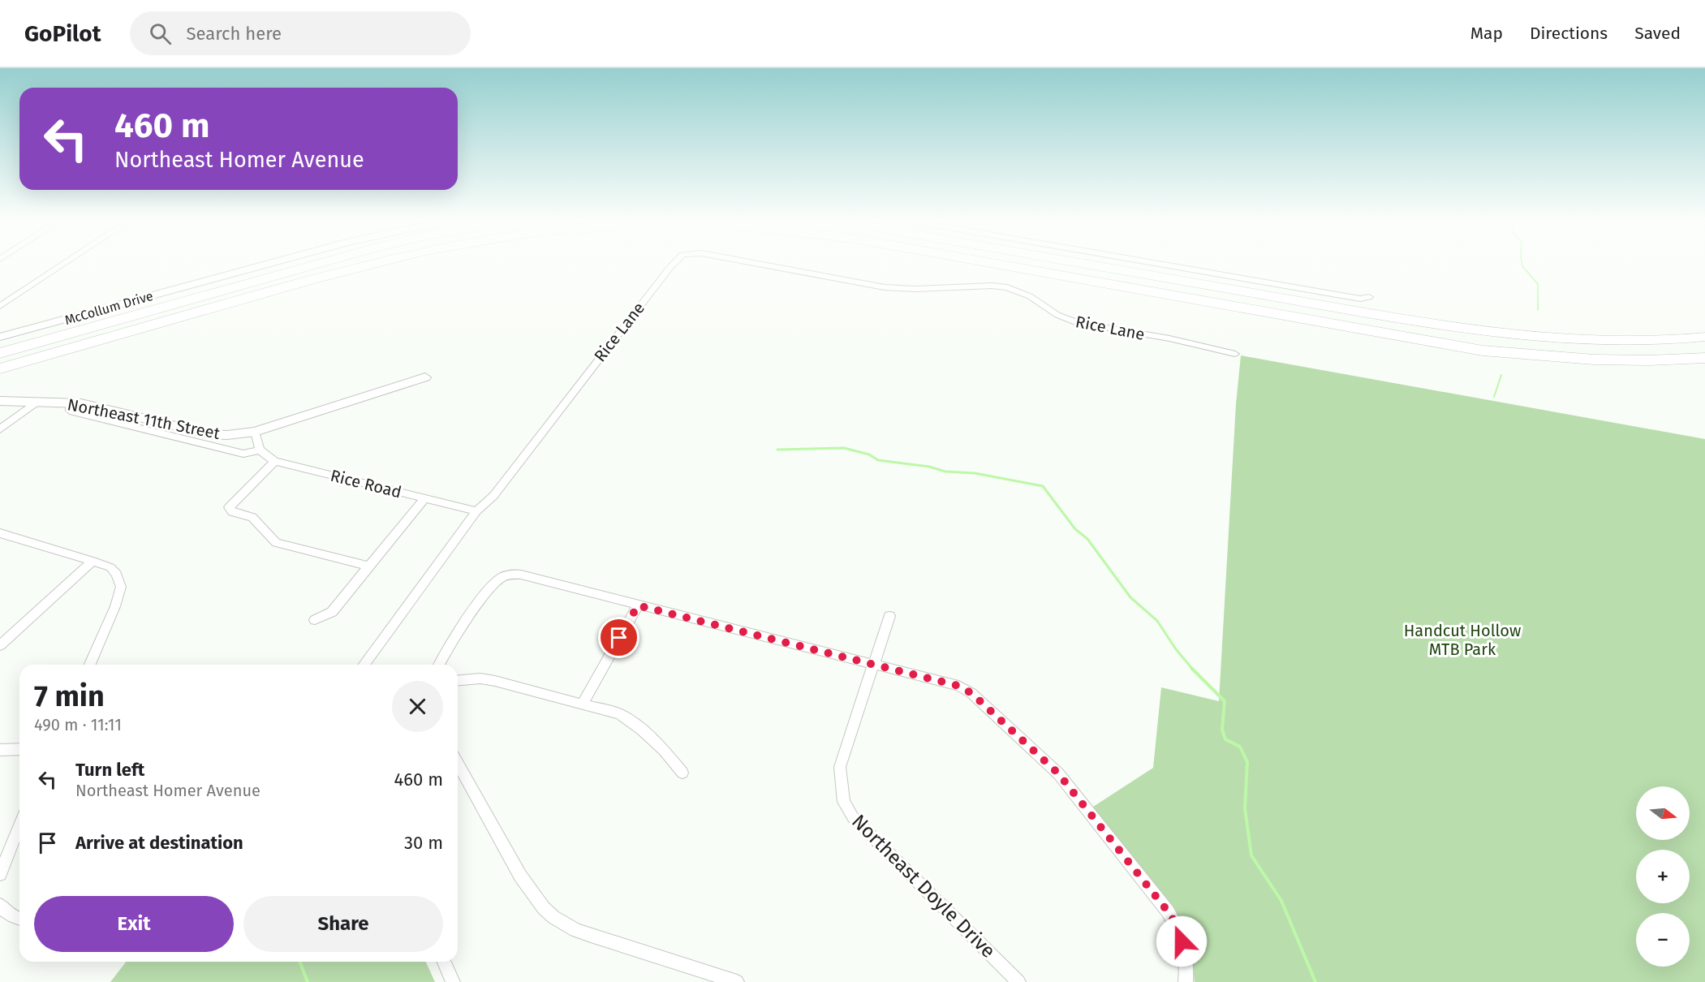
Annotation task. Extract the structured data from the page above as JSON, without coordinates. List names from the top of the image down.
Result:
{
  "streets": {
    "street": [
      "McCollum Drive",
      "Rice Lane",
      "Northeast 11th Street",
      "Rice Road",
      "Northeast Doyle Drive"
    ]
  },
  "crossings": [
    ["Rice Lane", "Rice Road"]
  ],
  "parks": ["Handcut Hollow MTB Park"],
  "north": "right",
  "page": {
    "header": "GoPilot",
    "search": "Search here",
    "nav": ["Map", "Directions", "Saved"],
    "turn": ["460 m", "Northeast Homer Avenue"],
    "heading": ["7 min", "490 m · 11:11"],
    "list": [
      {
        "name": "Turn left",
        "note": "Northeast Homer Avenue",
        "value": "460 m"
      },
      {
        "name": "Arrive at destination",
        "value": "30 m"
      }
    ],
    "map_buttons": ["+", "−"],
    "buttons": ["Exit", "Share"]
  }
}
